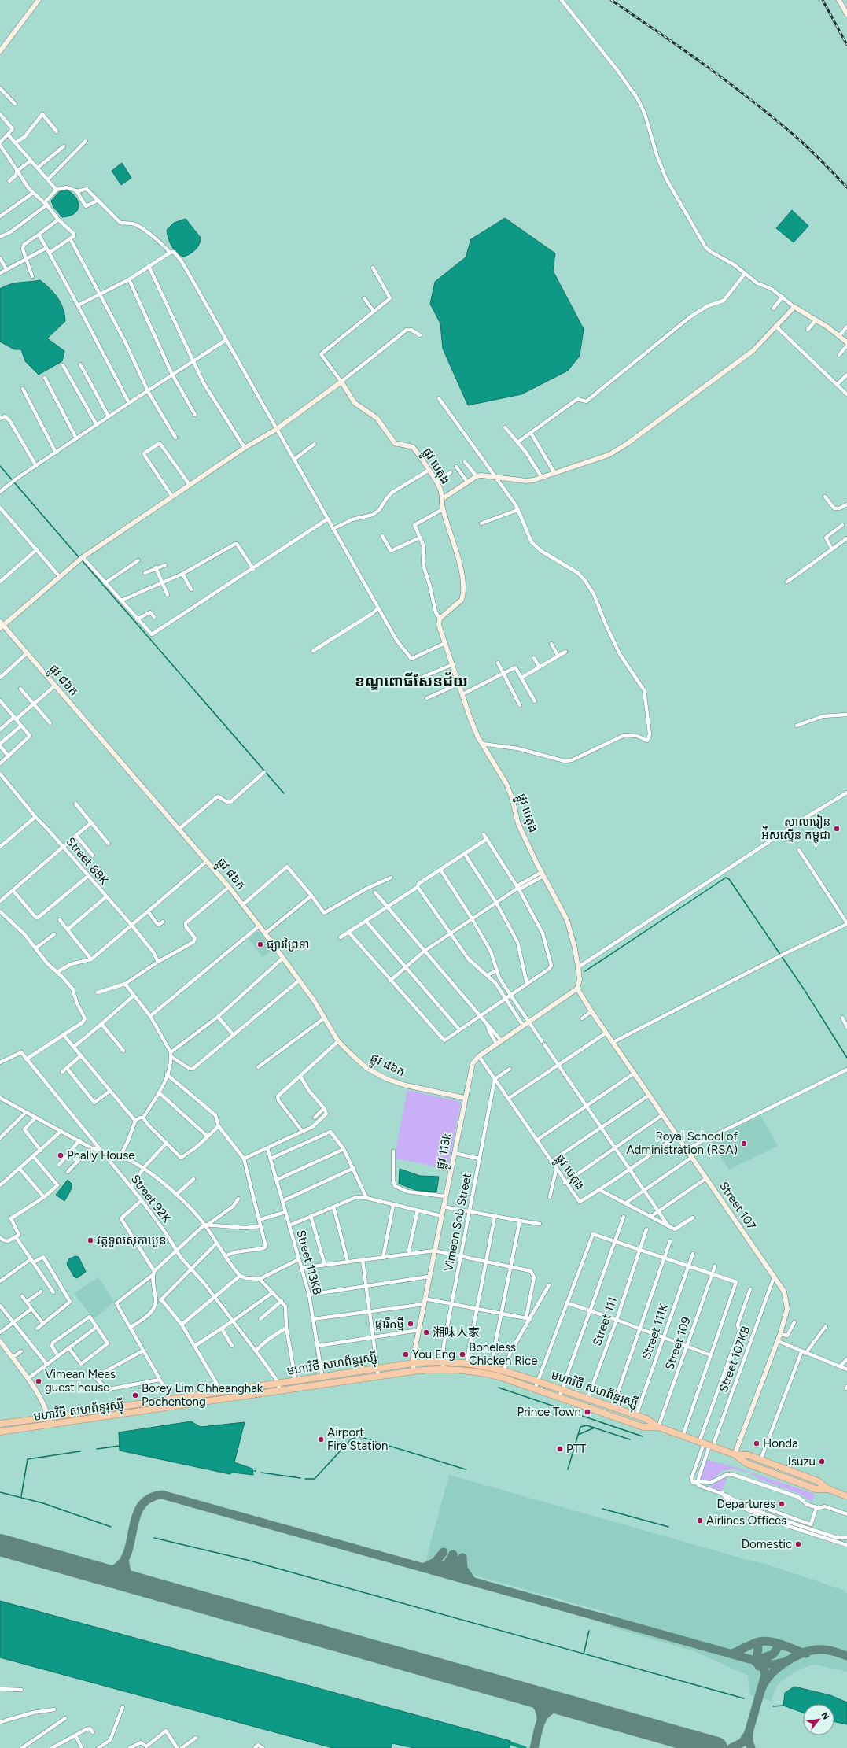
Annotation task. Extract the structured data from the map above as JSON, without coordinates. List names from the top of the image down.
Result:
{
  "streets": {
    "highway": ["មហាវិថី សហព័ន្ធរុស្ស៊ី"],
    "street": [
      "ផ្លូវ បេតុង",
      "ផ្លូវ ៨៦ក",
      "Street 88K",
      "ផ្លូវ 113k",
      "Street 92K",
      "Street 107",
      "Vimean Sob Street",
      "Street 113KB",
      "Street 111",
      "Street 111K",
      "Street 109",
      "Street 107KB"
    ]
  },
  "crossings": [
    ["ផ្លូវ បេតុង", "ផ្លូវ 113k"],
    ["ផ្លូវ បេតុង", "Street 107"],
    ["ផ្លូវ បេតុង", "Vimean Sob Street"],
    ["ផ្លូវ ៨៦ក", "ផ្លូវ 113k"],
    ["ផ្លូវ 113k", "Street 107"],
    ["ផ្លូវ 113k", "មហាវិថី សហព័ន្ធរុស្ស៊ី"],
    ["Street 92K", "មហាវិថី សហព័ន្ធរុស្ស៊ី"],
    ["Street 107", "Street 107KB"],
    ["Street 107", "មហាវិថី សហព័ន្ធរុស្ស៊ី"],
    ["Vimean Sob Street", "មហាវិថី សហព័ន្ធរុស្ស៊ី"],
    ["Street 113KB", "មហាវិថី សហព័ន្ធរុស្ស៊ី"],
    ["Street 111", "មហាវិថី សហព័ន្ធរុស្ស៊ី"],
    ["Street 111K", "មហាវិថី សហព័ន្ធរុស្ស៊ី"],
    ["Street 109", "មហាវិថី សហព័ន្ធរុស្ស៊ី"],
    ["Street 107KB", "មហាវិថី សហព័ន្ធរុស្ស៊ី"]
  ],
  "districts": ["ខណ្ឌពោធិ៍សែនជ័យ"],
  "places": {
    "other": [
      "សាលារៀន អ៉ិសស្ទើន កម្ពុជា",
      "ផ្សារព្រៃទា",
      "Royal School of Administration (RSA)",
      "Phally House",
      "វត្តទួលសុភាឃួន",
      "ផ្ការីកថ្មី",
      "湘味人家",
      "You Eng",
      "Boneless Chicken Rice",
      "Vimean Meas guest house",
      "Borey Lim Chheanghak Pochentong",
      "Airport Fire Station",
      "Honda",
      "PTT",
      "Isuzu",
      "Departures",
      "Airlines Offices",
      "Domestic"
    ],
    "transit": ["Prince Town"]
  },
  "north": "top right"
}
